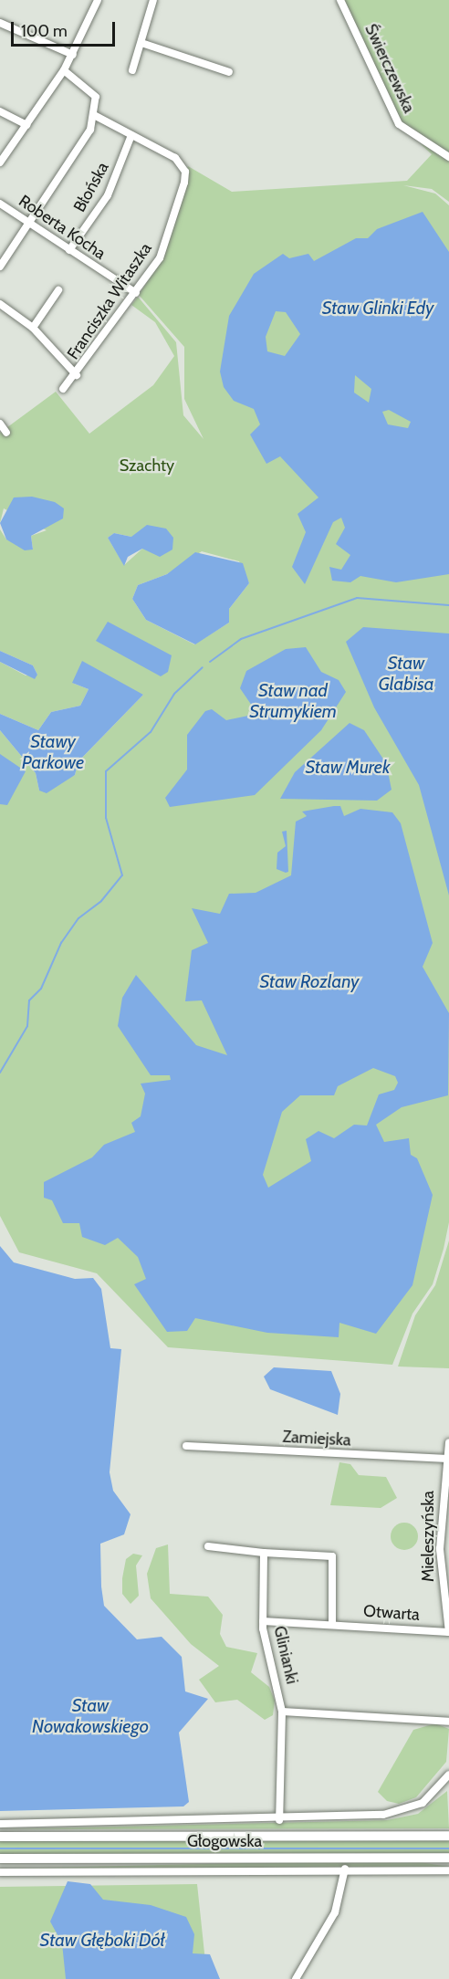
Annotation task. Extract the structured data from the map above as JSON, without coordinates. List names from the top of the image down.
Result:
{
  "streets": {
    "main road": ["Głogowska"],
    "street": [
      "Świerczewska",
      "Błońska",
      "Roberta Kocha",
      "Franciszka Witaszka",
      "Zamiejska",
      "Mieleszyńska",
      "Otwarta",
      "Glinianki"
    ]
  },
  "crossings": [
    ["Błońska", "Roberta Kocha"],
    ["Błońska", "Franciszka Witaszka"],
    ["Roberta Kocha", "Franciszka Witaszka"],
    ["Zamiejska", "Mieleszyńska"],
    ["Mieleszyńska", "Otwarta"],
    ["Otwarta", "Glinianki"],
    ["Glinianki", "Głogowska"]
  ],
  "water": [
    "Staw Glinki Edy",
    "Staw Glabisa",
    "Staw nad Strumykiem",
    "Stawy Parkowe",
    "Staw Murek",
    "Staw Rozlany",
    "Staw Nowakowskiego",
    "Staw Głęboki Dół"
  ],
  "parks": ["Szachty"],
  "scale_bar": "100 m"
}
